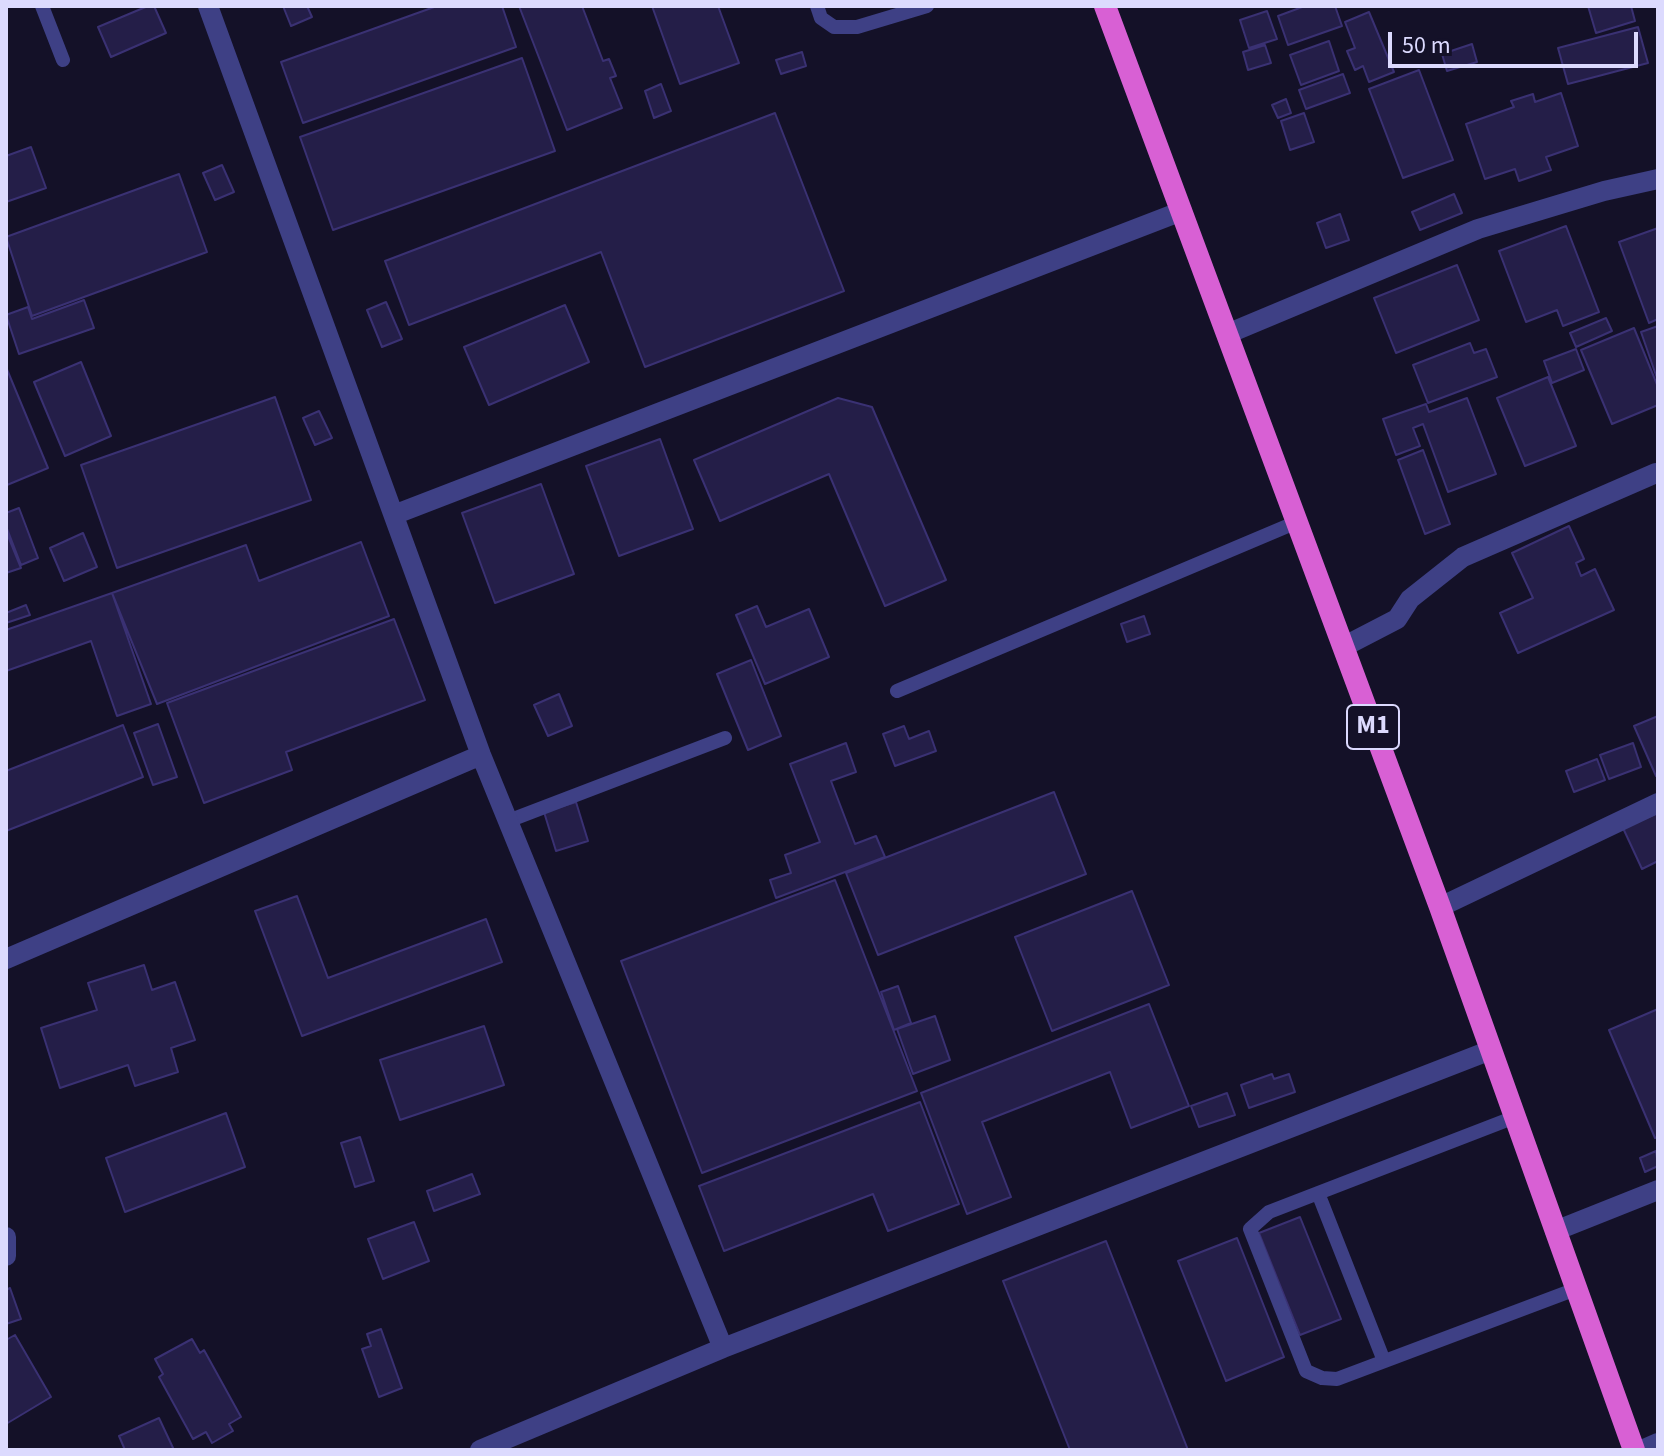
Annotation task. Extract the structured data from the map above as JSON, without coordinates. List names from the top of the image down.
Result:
{
  "streets": {
    "highway": ["M1"]
  },
  "scale_bar": "50 m"
}
